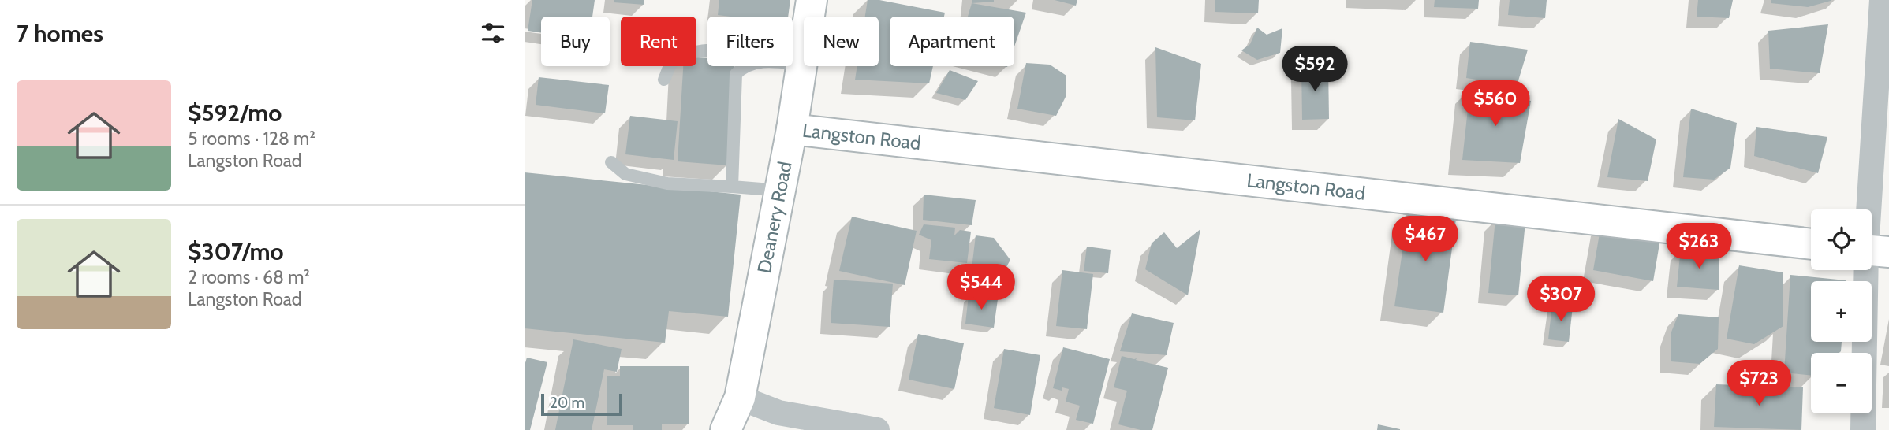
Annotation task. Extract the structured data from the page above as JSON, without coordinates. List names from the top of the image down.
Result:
{
  "streets": {
    "street": ["Langston Road", "Deanery Road"]
  },
  "crossings": [
    ["Langston Road", "Deanery Road"]
  ],
  "scale_bar": "20 m",
  "page": {
    "heading": "7 homes",
    "chip": [
      "Buy",
      "Rent",
      "Filters",
      "New",
      "Apartment"
    ],
    "price": [
      "$592",
      "$560",
      "$467",
      "$263",
      "$544",
      "$307",
      "$723"
    ],
    "list": [
      {
        "name": "$592/mo",
        "note": "5 rooms · 128 m² · Langston Road"
      },
      {
        "name": "$307/mo",
        "note": "2 rooms · 68 m² · Langston Road"
      }
    ],
    "map_buttons": ["+", "−"],
    "scale": "20 m"
  }
}
